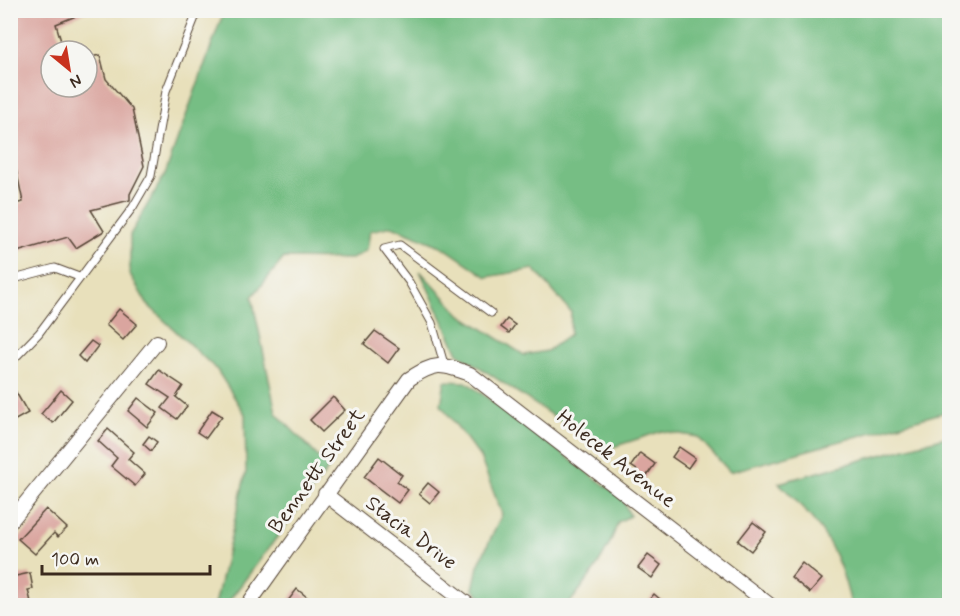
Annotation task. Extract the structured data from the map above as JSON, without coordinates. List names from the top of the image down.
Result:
{
  "streets": {
    "street": ["Holecek Avenue", "Bennett Street", "Stacia Drive"]
  },
  "crossings": [
    ["Holecek Avenue", "Bennett Street"],
    ["Bennett Street", "Stacia Drive"]
  ],
  "scale_bar": "100 m",
  "north": "bottom right"
}
